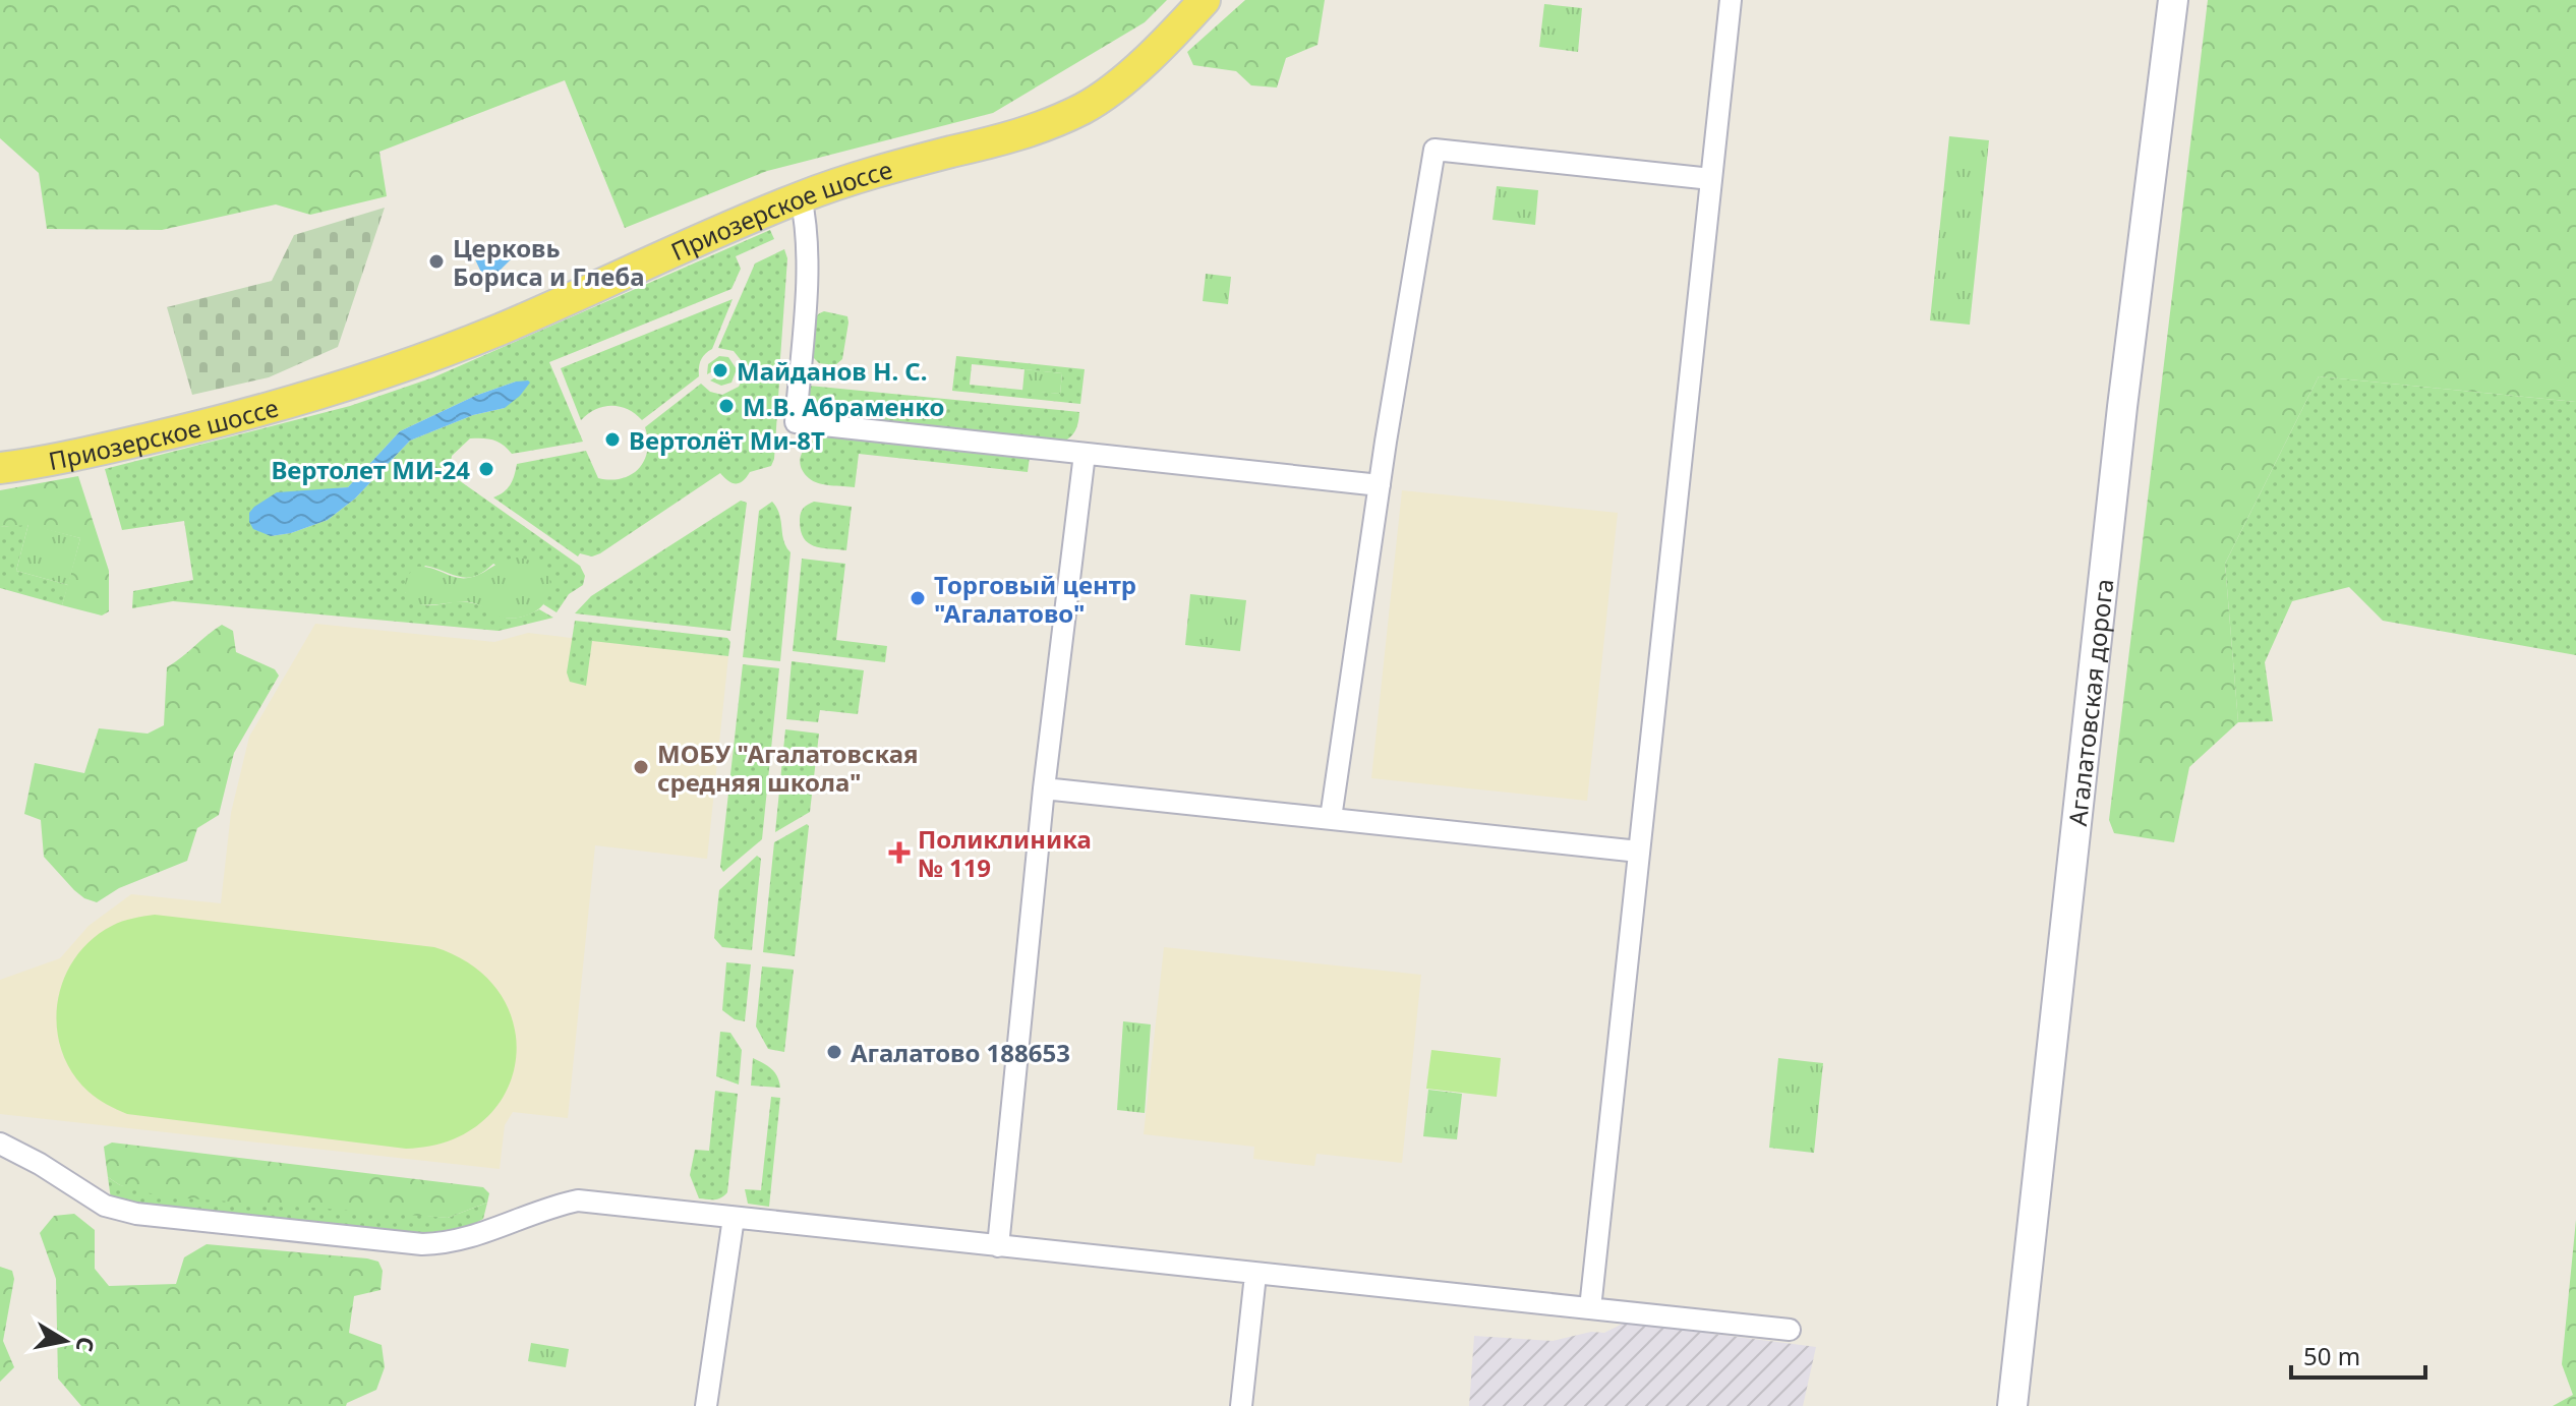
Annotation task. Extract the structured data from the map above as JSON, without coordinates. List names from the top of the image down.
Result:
{
  "streets": {
    "main road": ["Приозерское шоссе", "Агалатовская дорога"]
  },
  "places": {
    "other": [
      "Церковь Бориса и Глеба",
      "Майданов Н. С.",
      "М.В. Абраменко",
      "Вертолёт Ми-8Т",
      "Вертолет МИ-24",
      "Торговый центр \"Агалатово\"",
      "МОБУ \"Агалатовская средняя школа\"",
      "Агалатово 188653"
    ],
    "health": ["Поликлиника № 119"]
  },
  "scale_bar": "50 m",
  "north": "right"
}
